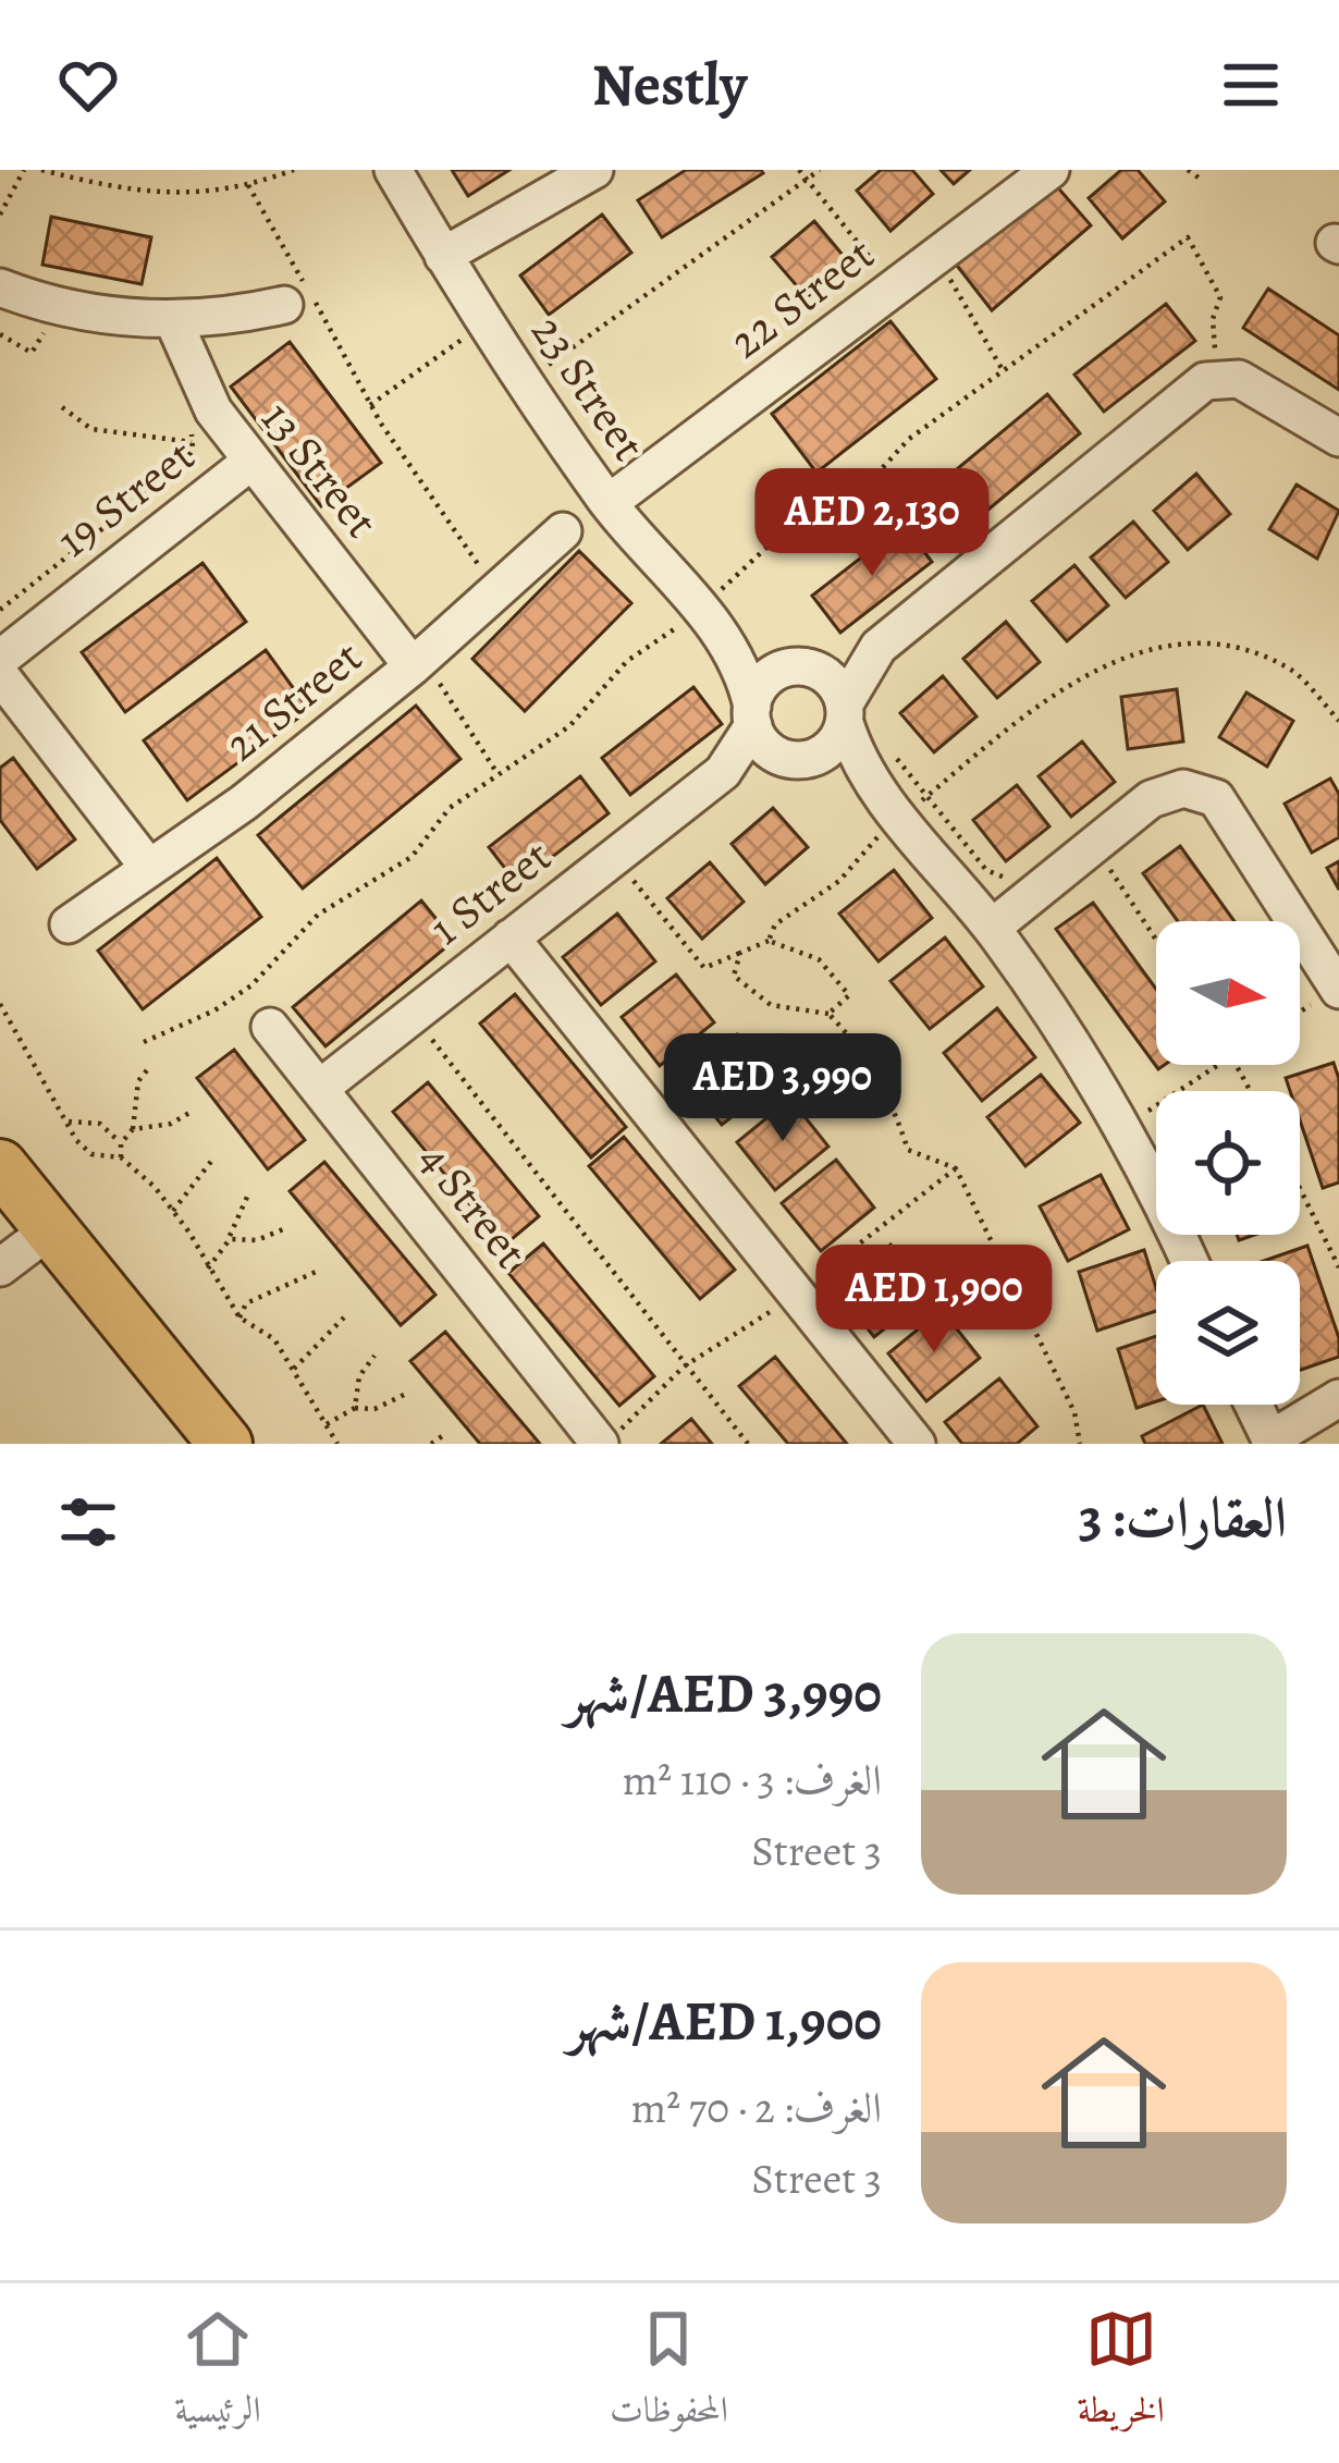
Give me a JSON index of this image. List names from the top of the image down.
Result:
{
  "streets": {
    "street": [
      "22 Street",
      "23 Street",
      "13 Street",
      "19 Street",
      "21 Street",
      "1 Street",
      "4 Street"
    ]
  },
  "crossings": [
    ["22 Street", "23 Street"],
    ["13 Street", "19 Street"],
    ["13 Street", "21 Street"],
    ["1 Street", "4 Street"]
  ],
  "north": "right",
  "page": {
    "header": "Nestly",
    "price": ["AED 2,130", "AED 3,990", "AED 1,900"],
    "heading": "العقارات: 3",
    "list": [
      {
        "name": "AED 3,990/شهر",
        "note": "الغرف: 3 · 110 m² · 3 Street"
      },
      {
        "name": "AED 1,900/شهر",
        "note": "الغرف: 2 · 70 m² · 3 Street"
      }
    ],
    "tabs": ["الخريطة", "المحفوظات", "الرئيسية"]
  }
}
